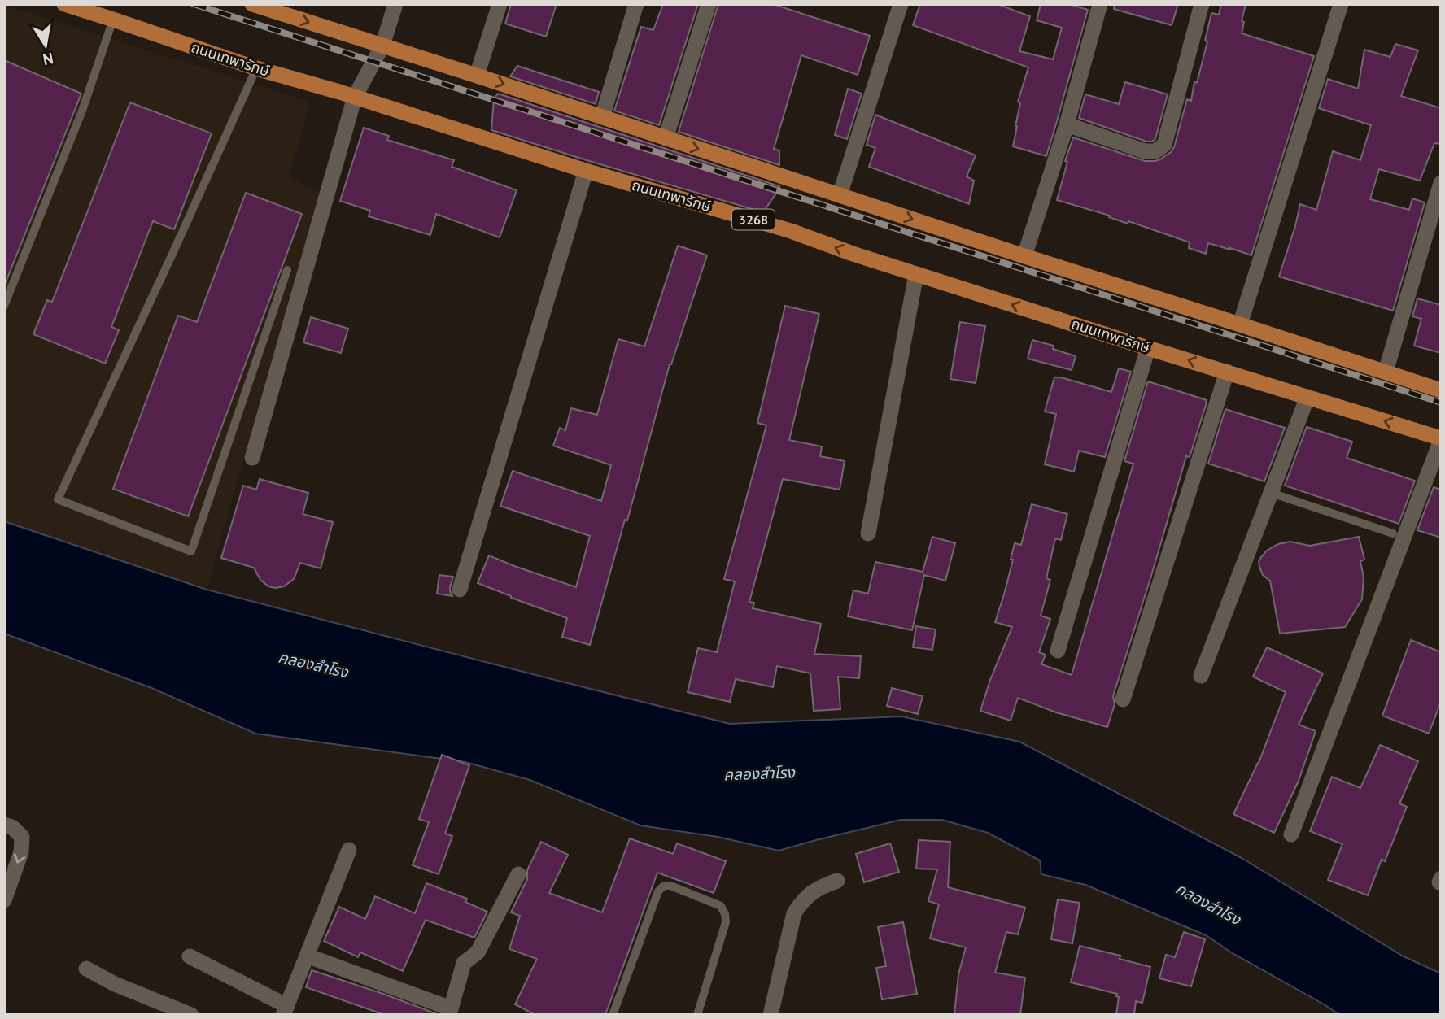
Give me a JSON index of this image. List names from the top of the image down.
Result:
{
  "streets": {
    "main road": ["ถนนเทพารักษ์", "3268"]
  },
  "water": ["คลองสำโรง"],
  "north": "bottom"
}
